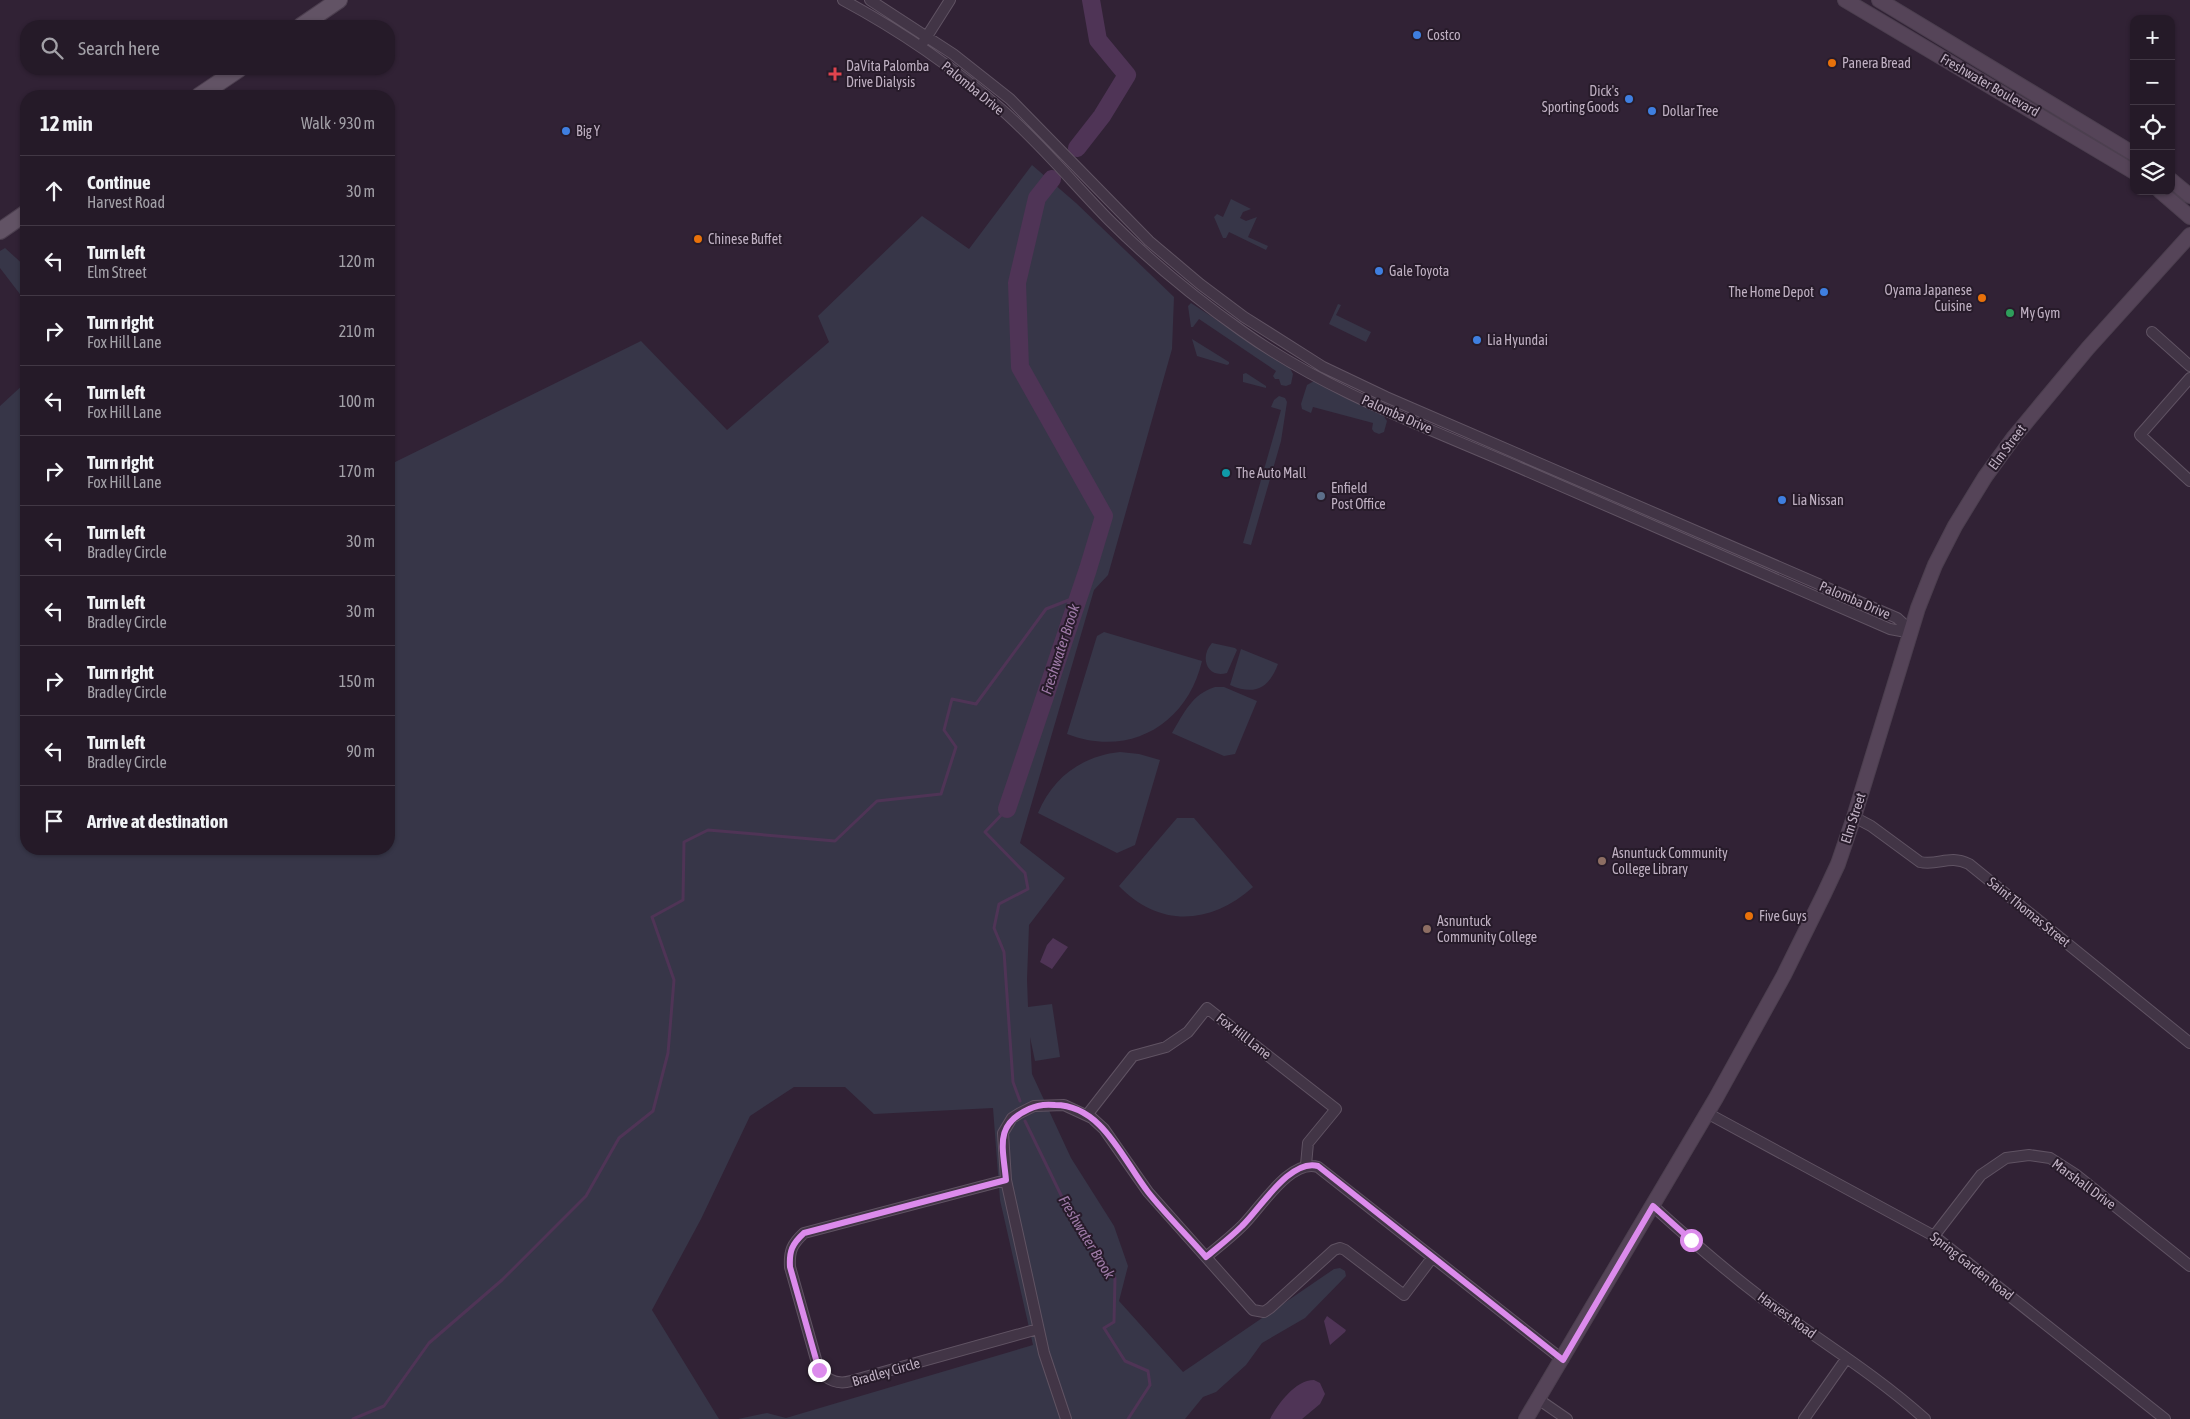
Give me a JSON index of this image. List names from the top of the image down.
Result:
{
  "streets": {
    "main road": ["Freshwater Boulevard", "Elm Street"],
    "street": [
      "Palomba Drive",
      "Saint Thomas Street",
      "Fox Hill Lane",
      "Marshall Drive",
      "Spring Garden Road",
      "Harvest Road",
      "Bradley Circle"
    ]
  },
  "crossings": [
    ["Palomba Drive", "Elm Street"],
    ["Elm Street", "Saint Thomas Street"],
    ["Elm Street", "Spring Garden Road"],
    ["Elm Street", "Harvest Road"],
    ["Marshall Drive", "Spring Garden Road"]
  ],
  "water": ["Freshwater Brook"],
  "places": {
    "other": [
      "Costco",
      "Panera Bread",
      "Dick's Sporting Goods",
      "Dollar Tree",
      "Big Y",
      "Chinese Buffet",
      "Gale Toyota",
      "The Home Depot",
      "Oyama Japanese Cuisine",
      "My Gym",
      "Lia Hyundai",
      "The Auto Mall",
      "Enfield Post Office",
      "Lia Nissan",
      "Asnuntuck Community College Library",
      "Five Guys",
      "Asnuntuck Community College"
    ],
    "health": ["DaVita Palomba Drive Dialysis"]
  },
  "page": {
    "map_buttons": ["+", "−"],
    "search": "Search here",
    "heading": ["12 min", "Walk · 930 m"],
    "list": [
      ["Continue", "Harvest Road", "30 m"],
      ["Turn left", "Elm Street", "120 m"],
      ["Turn right", "Fox Hill Lane", "210 m"],
      ["Turn left", "Fox Hill Lane", "100 m"],
      ["Turn right", "Fox Hill Lane", "170 m"],
      ["Turn left", "Bradley Circle", "30 m"],
      ["Turn left", "Bradley Circle", "30 m"],
      ["Turn right", "Bradley Circle", "150 m"],
      ["Turn left", "Bradley Circle", "90 m"],
      "Arrive at destination"
    ]
  }
}
